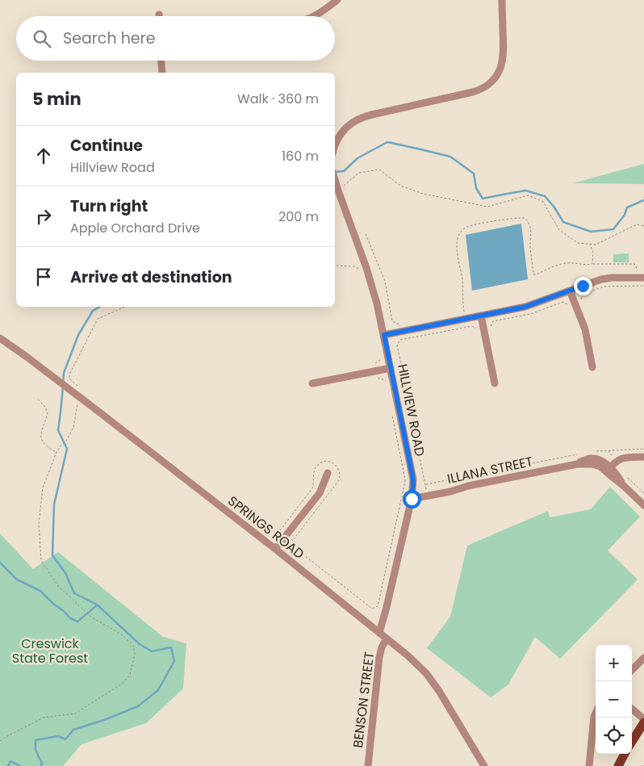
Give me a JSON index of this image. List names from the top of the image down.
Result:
{
  "streets": {
    "street": [
      "HILLVIEW ROAD",
      "ILLANA STREET",
      "SPRINGS ROAD",
      "BENSON STREET"
    ]
  },
  "crossings": [
    ["HILLVIEW ROAD", "ILLANA STREET"],
    ["HILLVIEW ROAD", "SPRINGS ROAD"],
    ["SPRINGS ROAD", "BENSON STREET"]
  ],
  "parks": ["Creswick State Forest"],
  "page": {
    "search": "Search here",
    "heading": ["5 min", "Walk · 360 m"],
    "list": [
      ["Continue", "Hillview Road", "160 m"],
      ["Turn right", "Apple Orchard Drive", "200 m"],
      "Arrive at destination"
    ],
    "map_buttons": ["+", "−"]
  }
}
